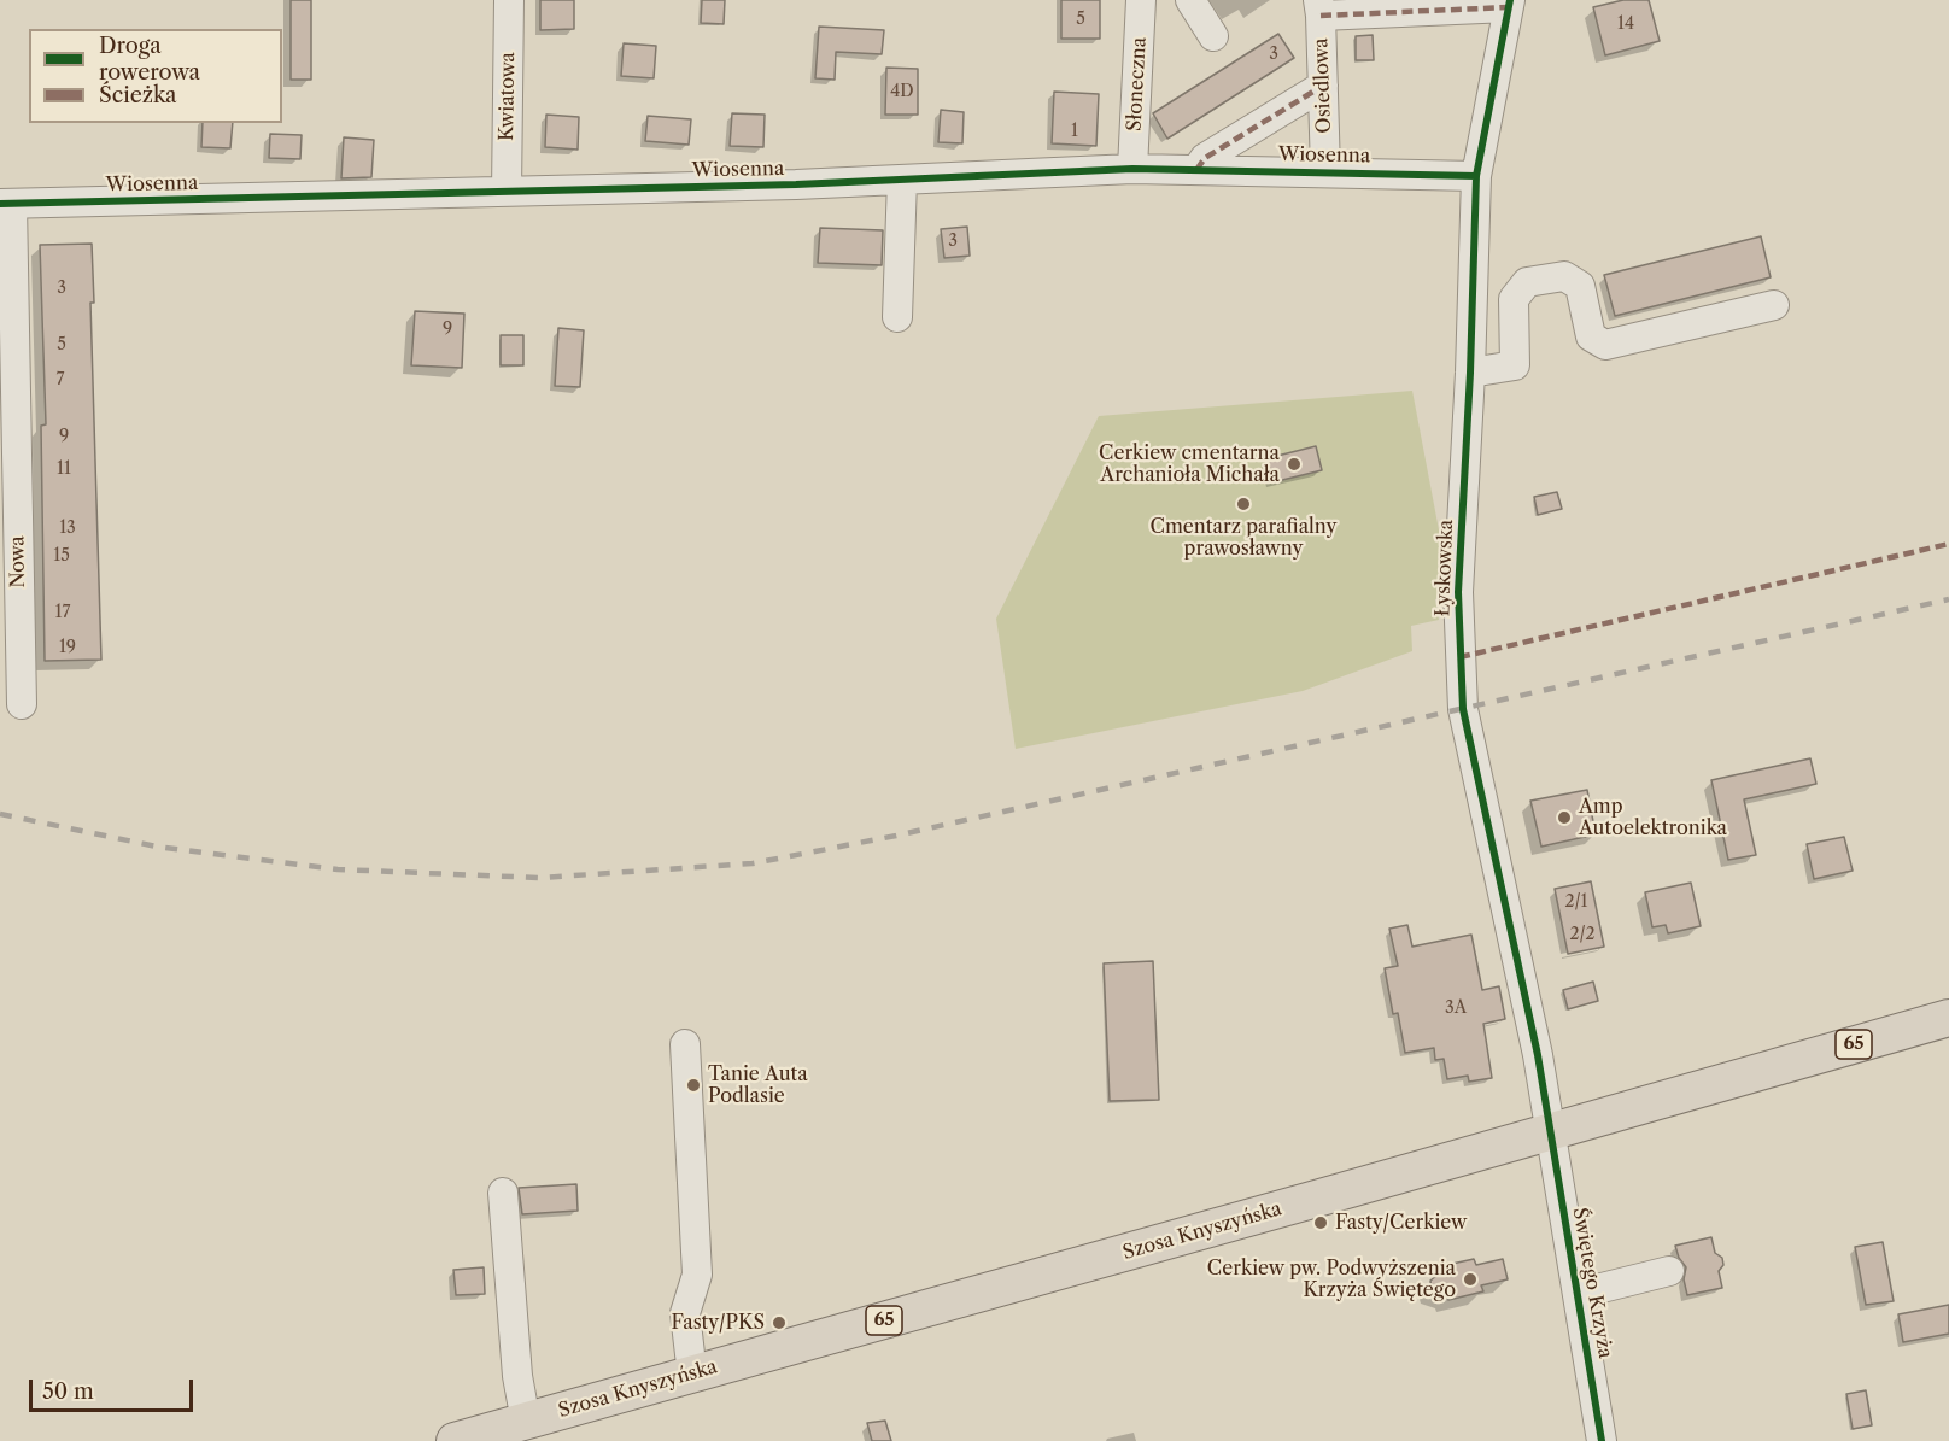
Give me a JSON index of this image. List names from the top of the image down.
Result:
{
  "streets": {
    "main road": ["65", "Szosa Knyszyńska"],
    "street": [
      "Słoneczna",
      "Osiedlowa",
      "Kwiatowa",
      "Wiosenna",
      "Nowa",
      "Łyskowska",
      "Świętego Krzyża"
    ]
  },
  "crossings": [
    ["Słoneczna", "Wiosenna"],
    ["Osiedlowa", "Wiosenna"],
    ["Kwiatowa", "Wiosenna"],
    ["Wiosenna", "Nowa"],
    ["Wiosenna", "Łyskowska"],
    ["Łyskowska", "Szosa Knyszyńska"],
    ["Łyskowska", "Świętego Krzyża"],
    ["Szosa Knyszyńska", "Świętego Krzyża"]
  ],
  "places": [
    "Cerkiew cmentarna Archanioła Michała",
    "Cmentarz parafialny prawosławny",
    "Amp Autoelektronika",
    "Tanie Auta Podlasie",
    "Fasty/Cerkiew",
    "Cerkiew pw. Podwyższenia Krzyża Świętego",
    "Fasty/PKS"
  ],
  "house_numbers": [
    "5",
    "14",
    "3",
    "4D",
    "1",
    "3",
    "3",
    "9",
    "5",
    "7",
    "9",
    "11",
    "13",
    "15",
    "17",
    "19",
    "2/1",
    "2/2",
    "3A"
  ],
  "legend": ["Droga rowerowa", "Ścieżka"],
  "scale_bar": "50 m"
}
